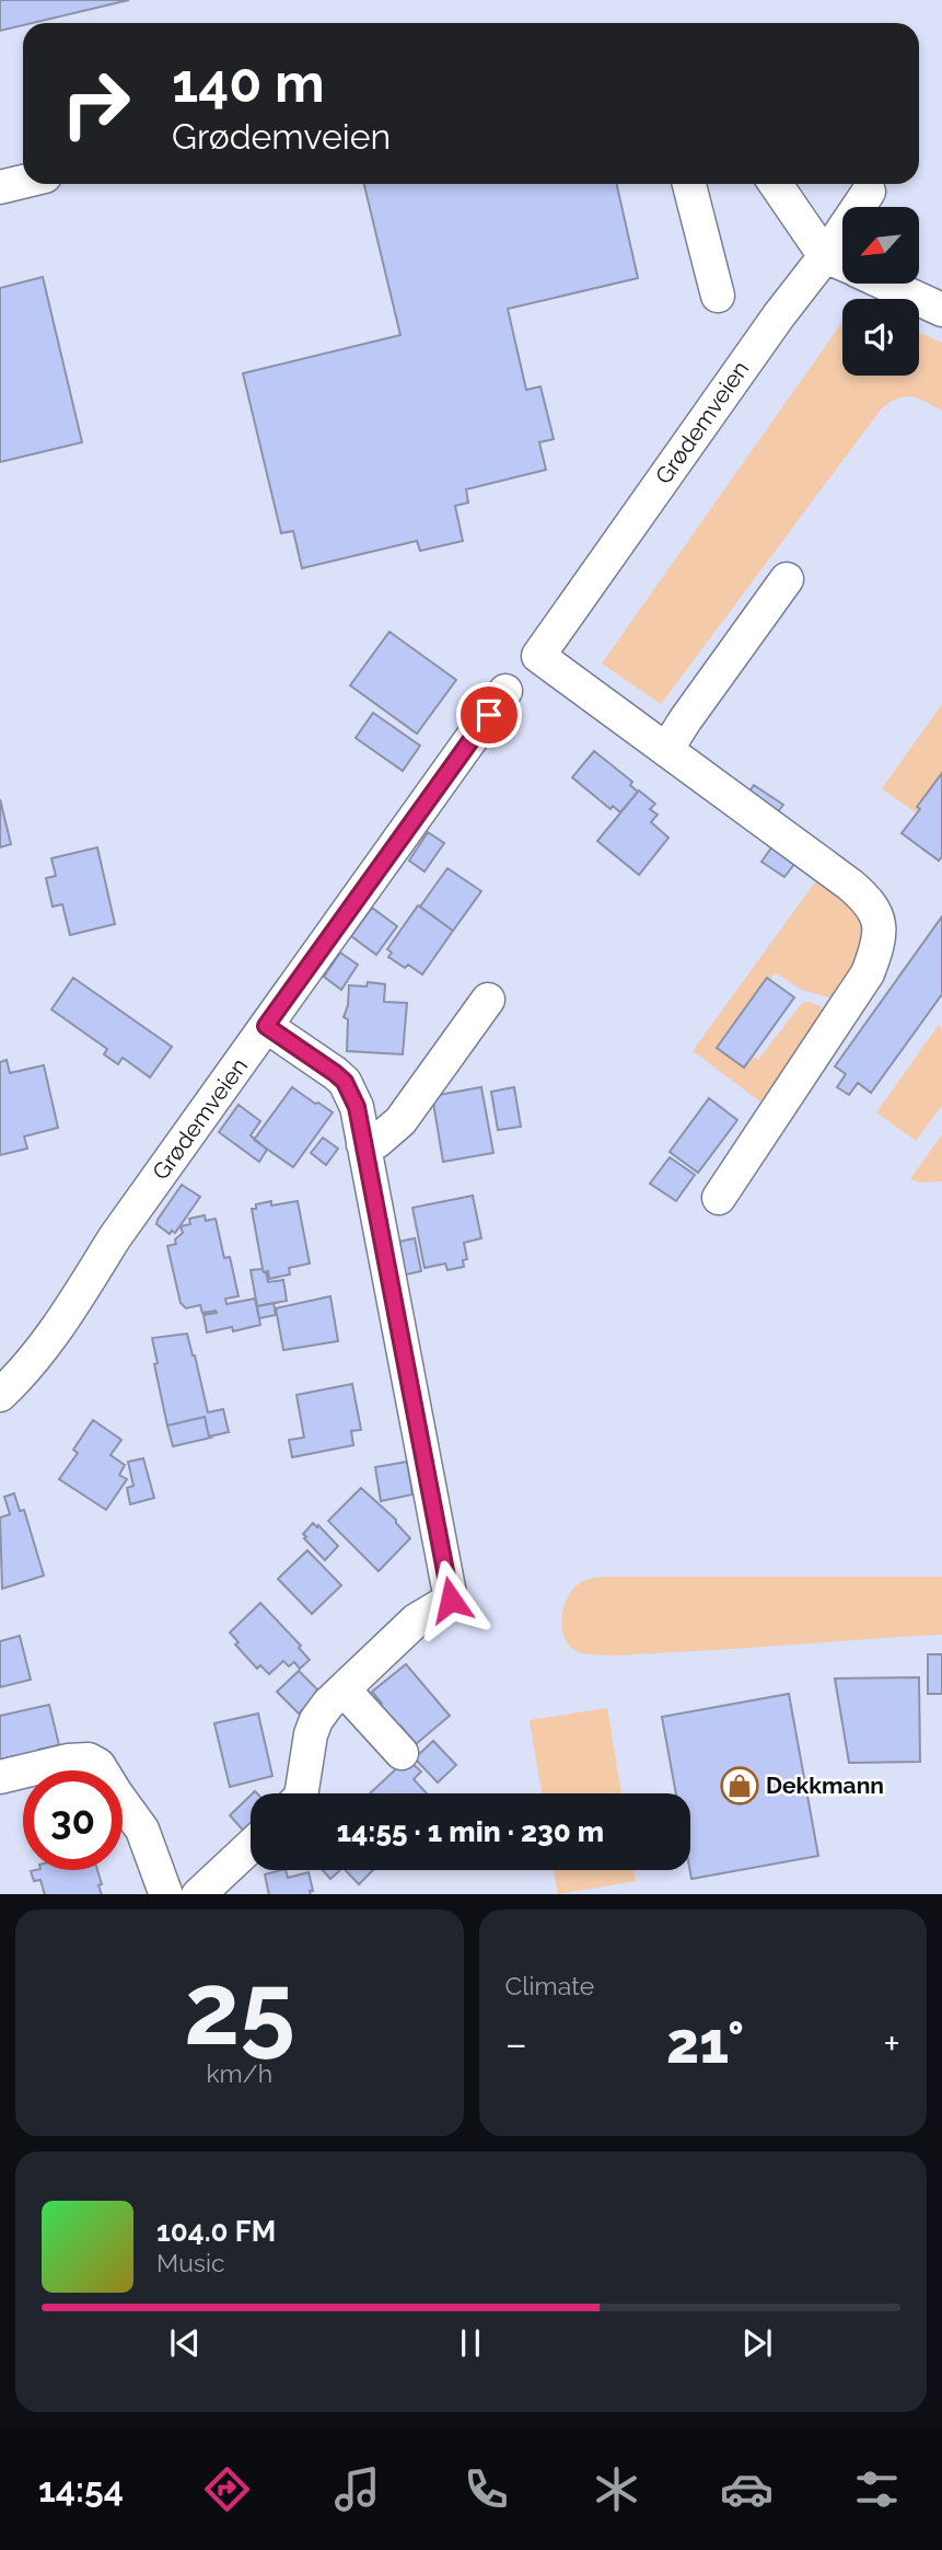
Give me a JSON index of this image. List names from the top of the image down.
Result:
{
  "streets": {
    "street": ["Grødemveien"]
  },
  "places": {
    "shop": ["Dekkmann"]
  },
  "north": "bottom left",
  "page": {
    "turn": ["140 m", "Grødemveien"],
    "limit": "30",
    "trip": "14:55 · 1 min · 230 m",
    "tile": [
      ["25", "km/h"],
      "Climate"
    ],
    "heat": ["−", "21°", "+"],
    "song": ["104.0 FM", "Music"],
    "tabs": "14:54"
  }
}
